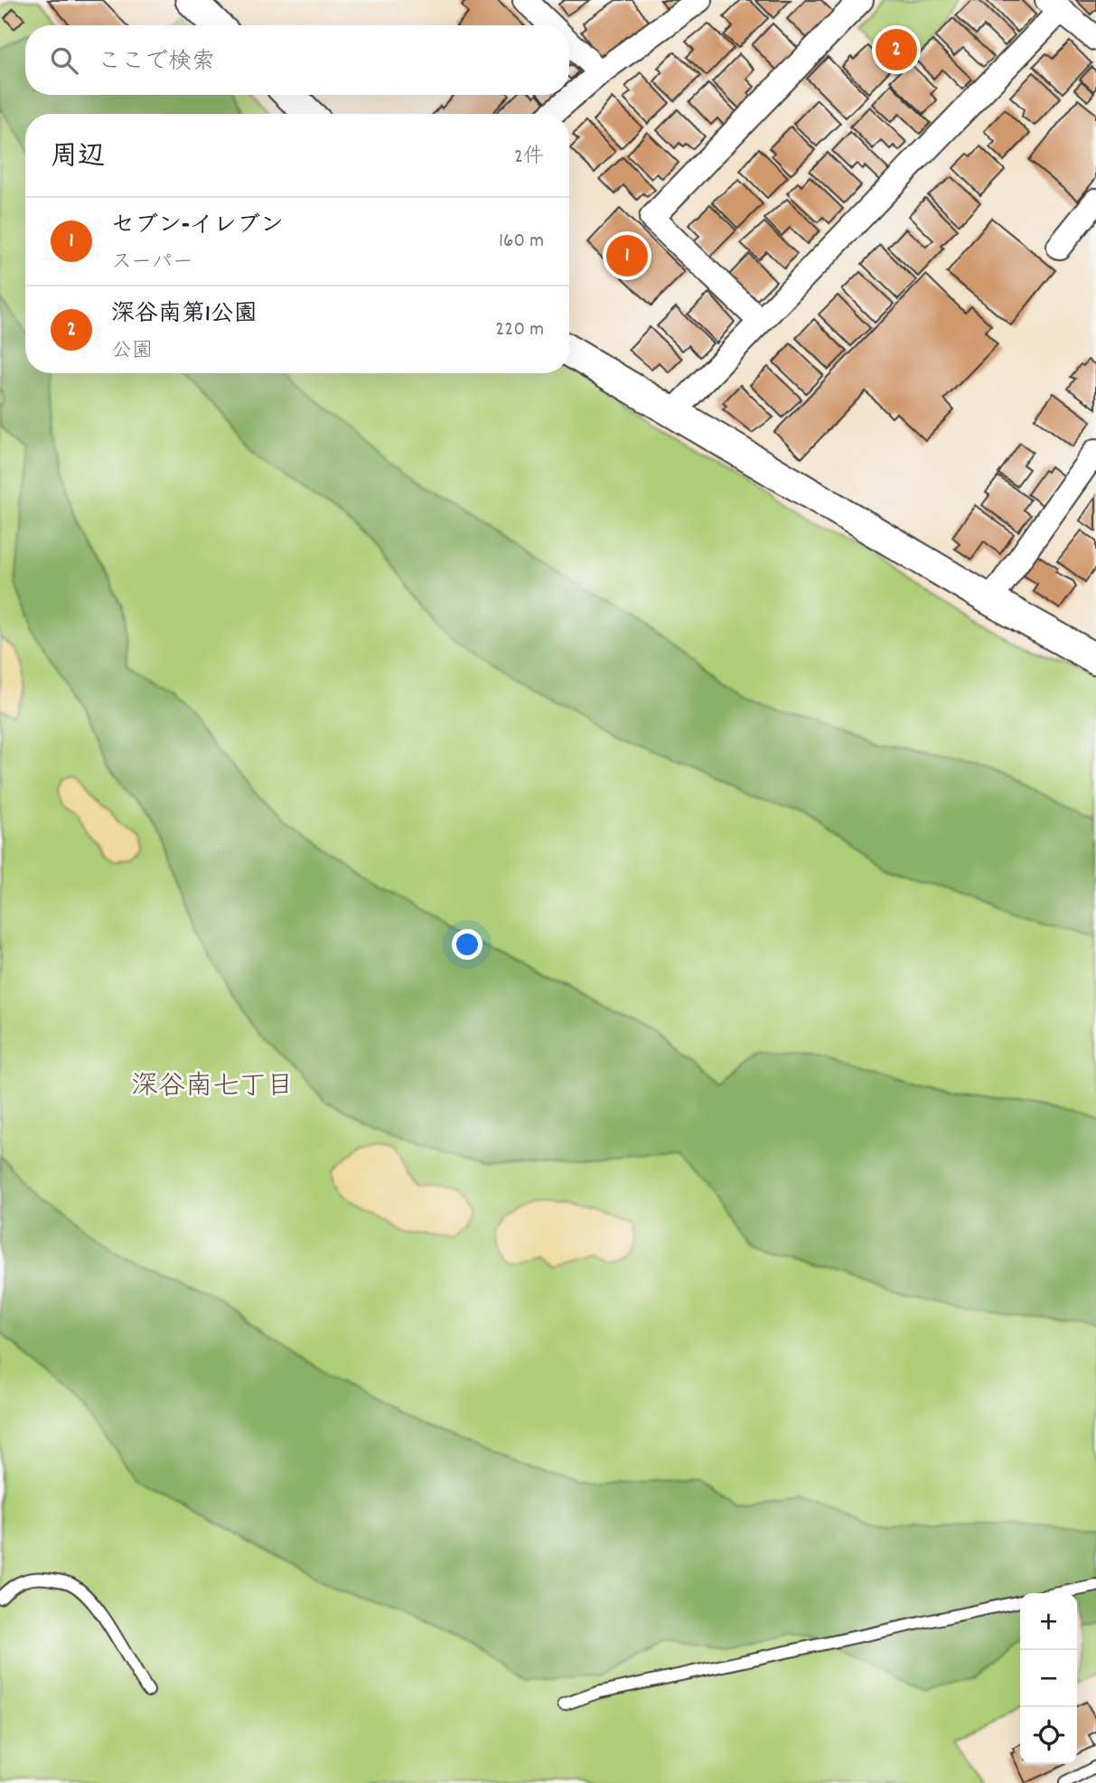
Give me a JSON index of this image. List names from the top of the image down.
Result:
{
  "districts": ["深谷南七丁目"],
  "page": {
    "pins": ["2", "1"],
    "search": "ここで検索",
    "heading": ["周辺", "2件"],
    "list": [
      {
        "mark": "1",
        "name": "セブン-イレブン",
        "note": "スーパー",
        "value": "160 m"
      },
      {
        "mark": "2",
        "name": "深谷南第1公園",
        "note": "公園",
        "value": "220 m"
      }
    ],
    "map_buttons": ["+", "−"]
  }
}
